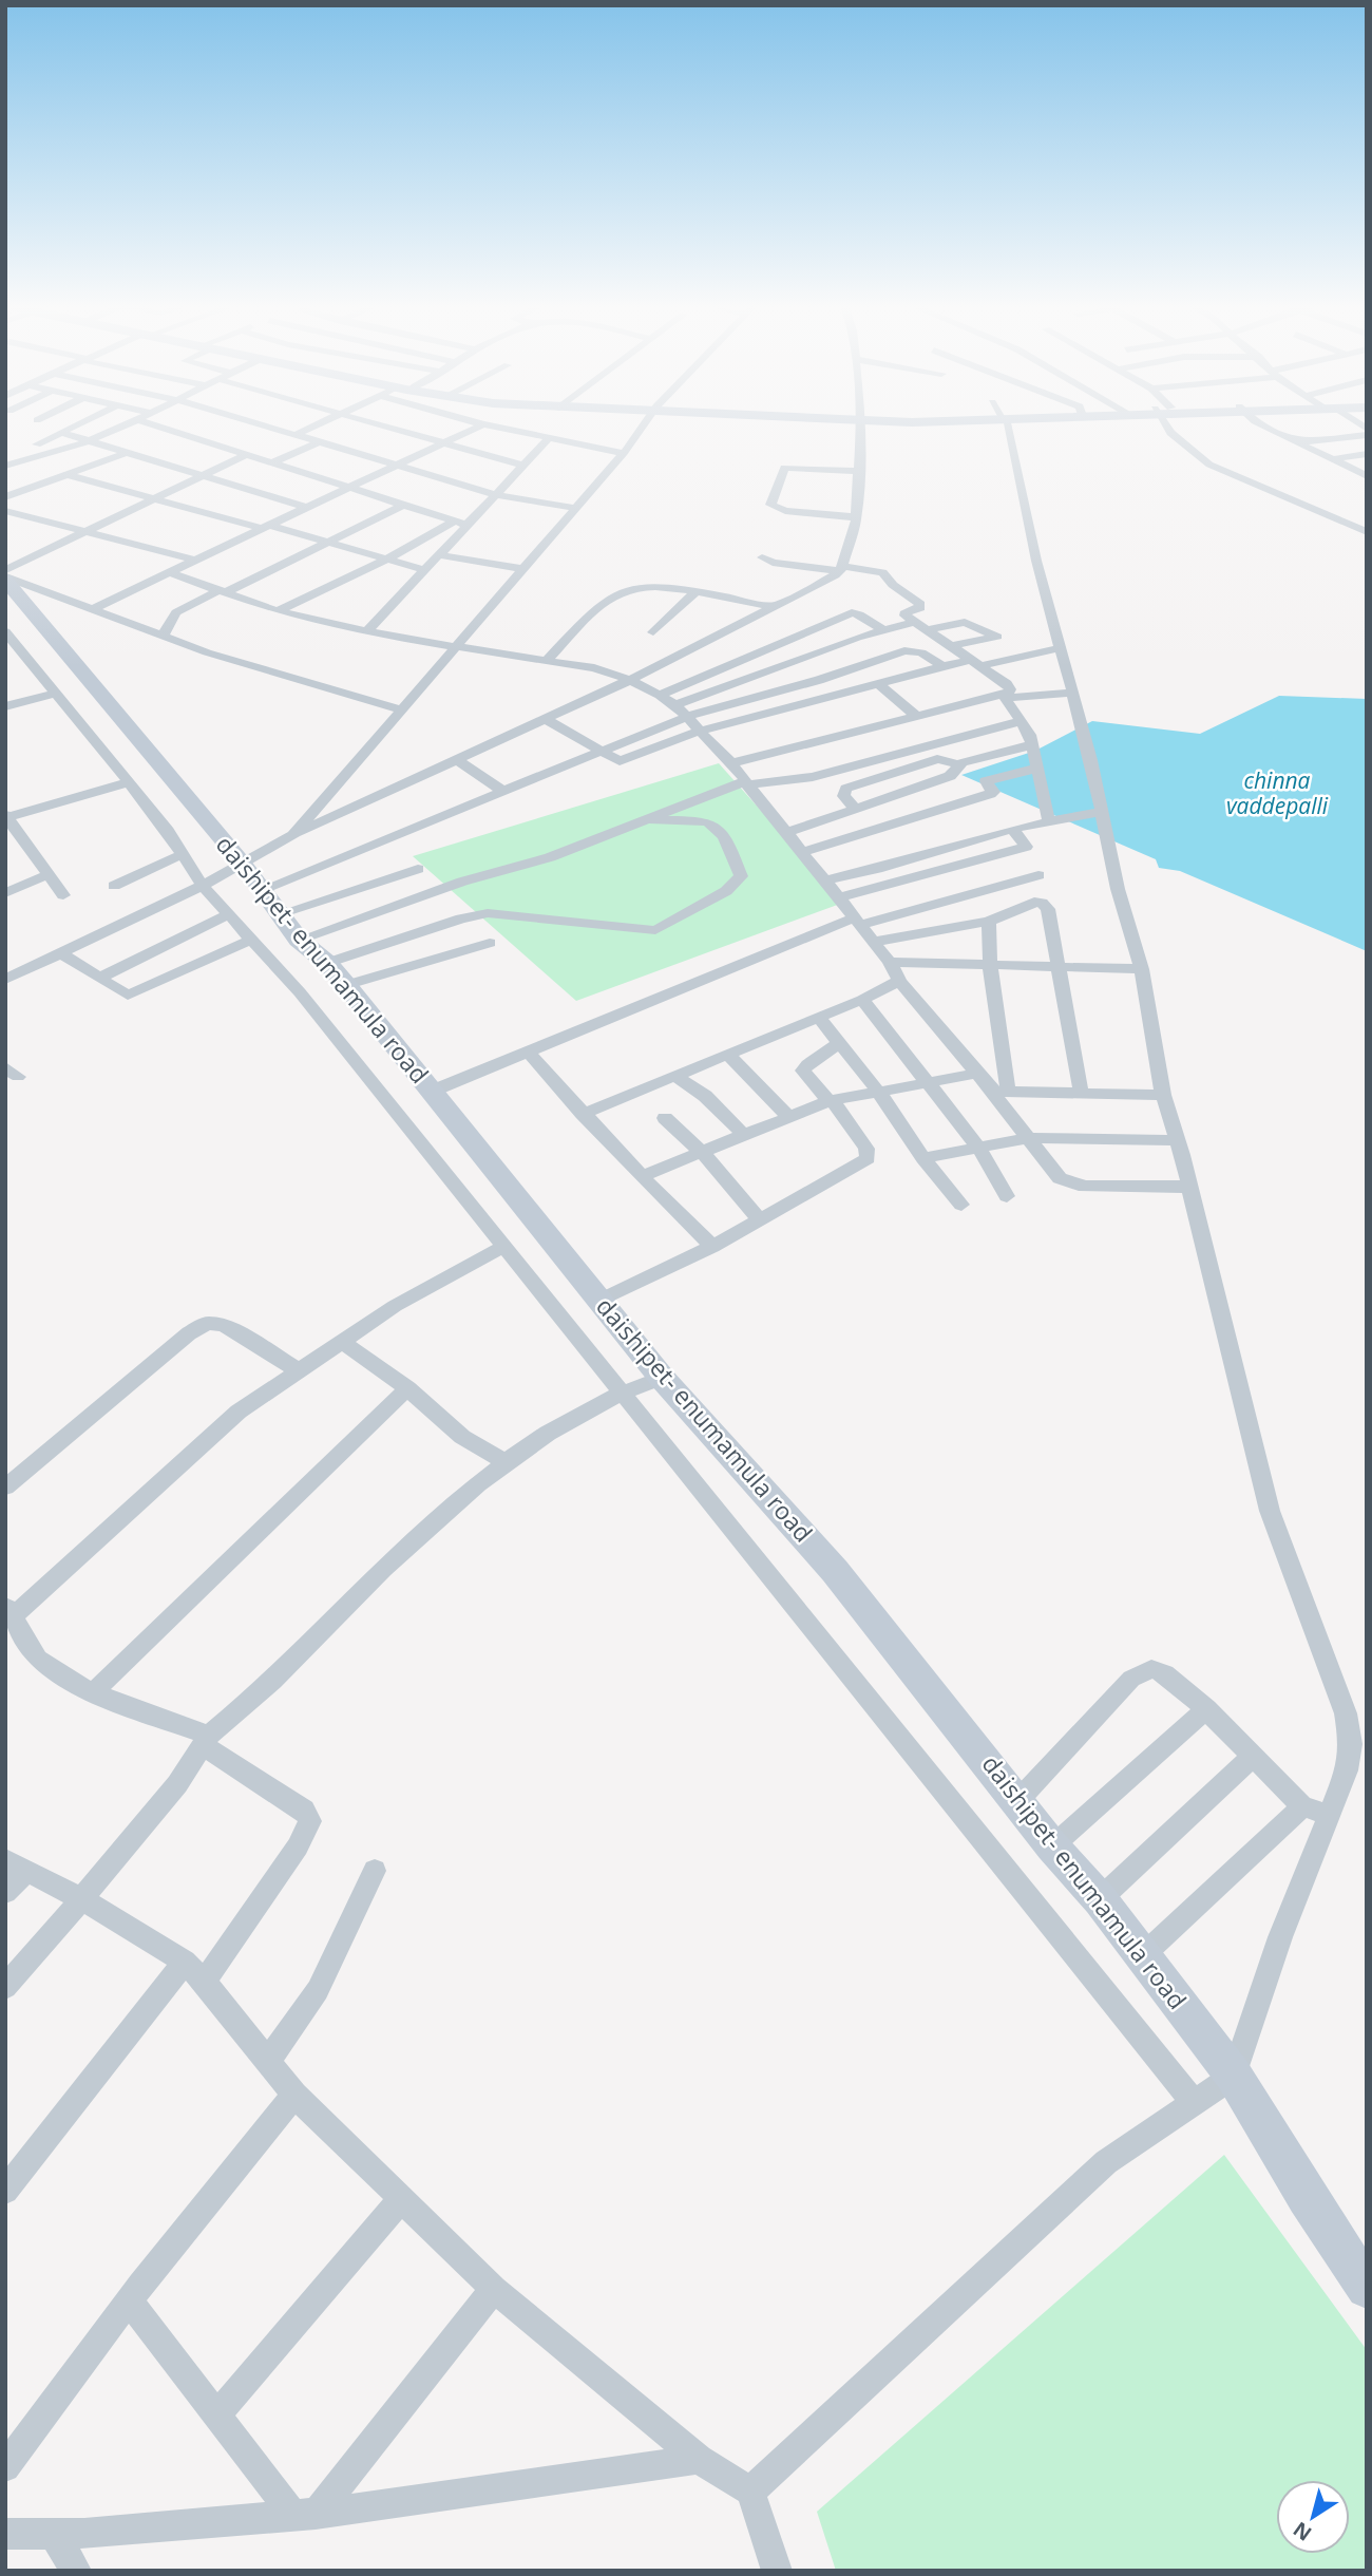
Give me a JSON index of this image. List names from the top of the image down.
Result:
{
  "streets": {
    "main road": ["daishipet- enumamula road"]
  },
  "water": ["chinna vaddepalli"],
  "north": "bottom left"
}
